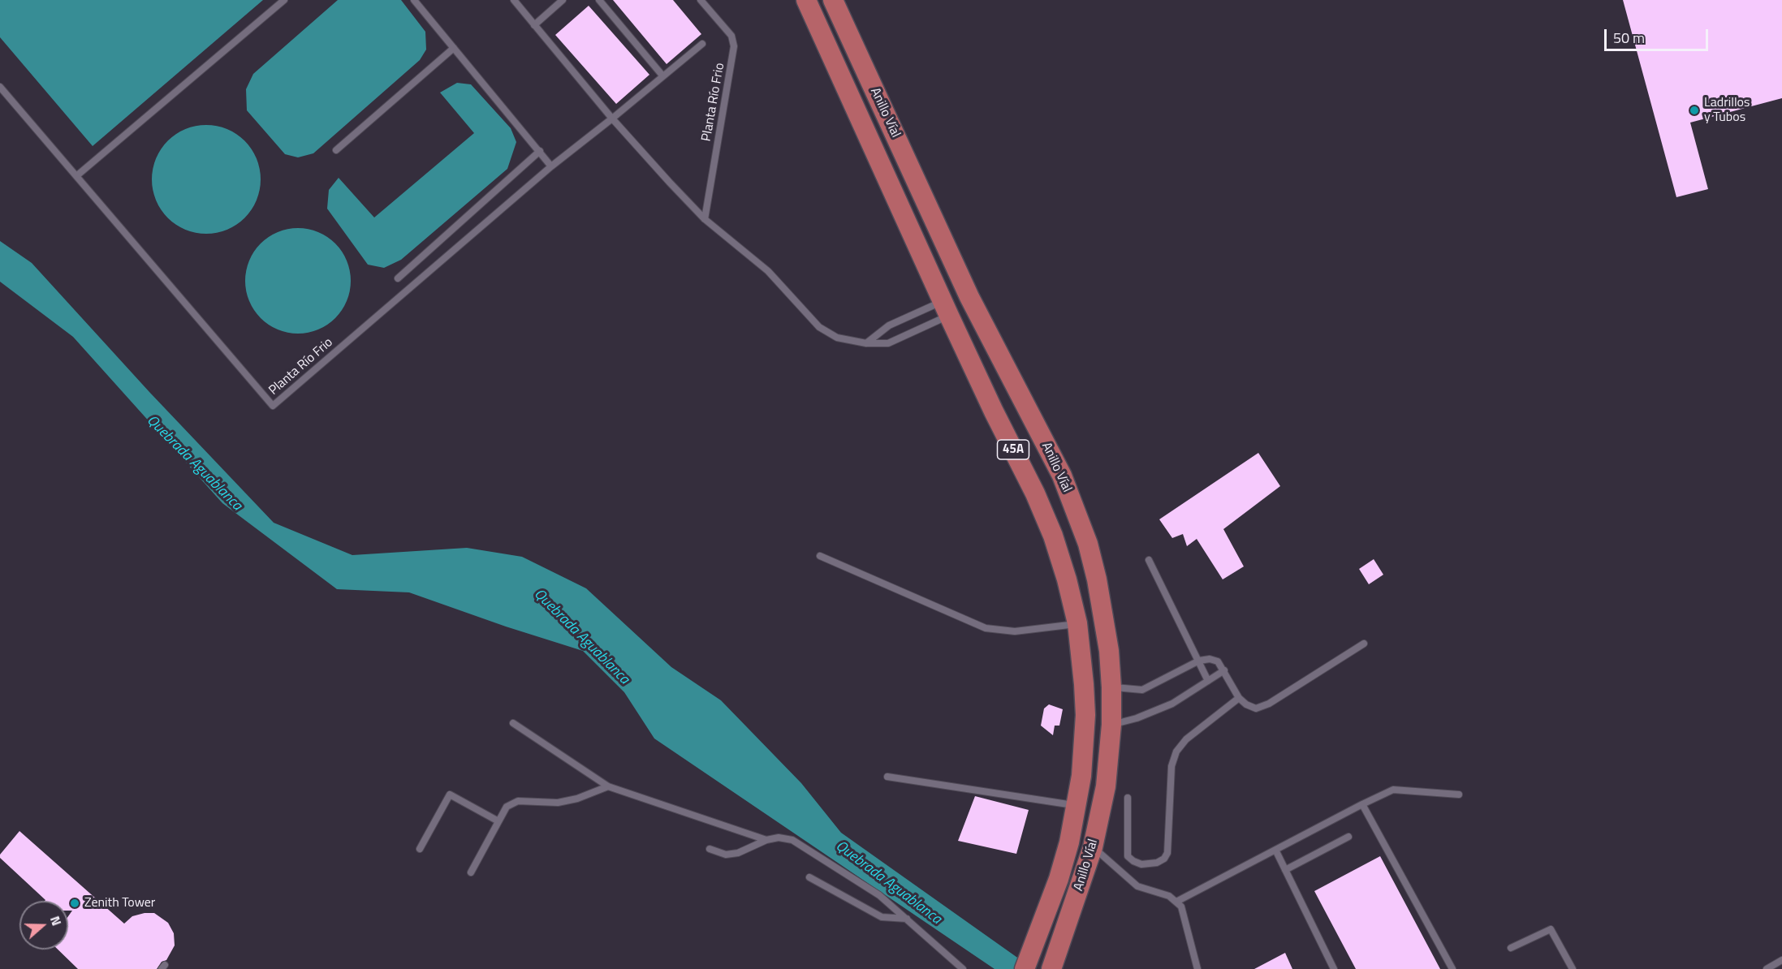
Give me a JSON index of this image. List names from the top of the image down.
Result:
{
  "streets": {
    "highway": ["Anillo Víal", "45A"],
    "lane": ["Planta Río Frio"]
  },
  "water": ["Quebrada Aguablanca"],
  "places": ["Ladrillos y Tubos", "Zenith Tower"],
  "scale_bar": "50 m",
  "north": "right"
}
